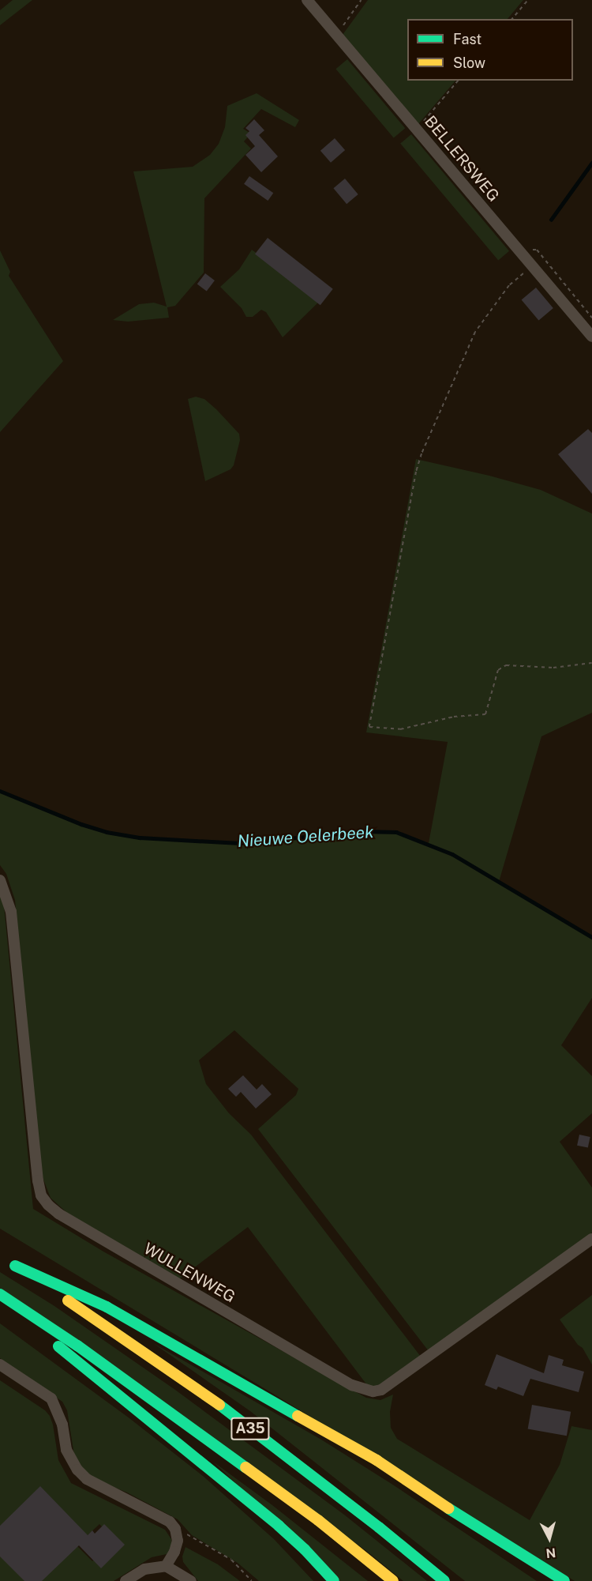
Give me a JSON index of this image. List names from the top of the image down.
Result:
{
  "streets": {
    "highway": ["A35"],
    "street": ["BELLERSWEG", "WULLENWEG"]
  },
  "water": ["Nieuwe Oelerbeek"],
  "legend": ["Fast", "Slow"],
  "north": "bottom"
}
